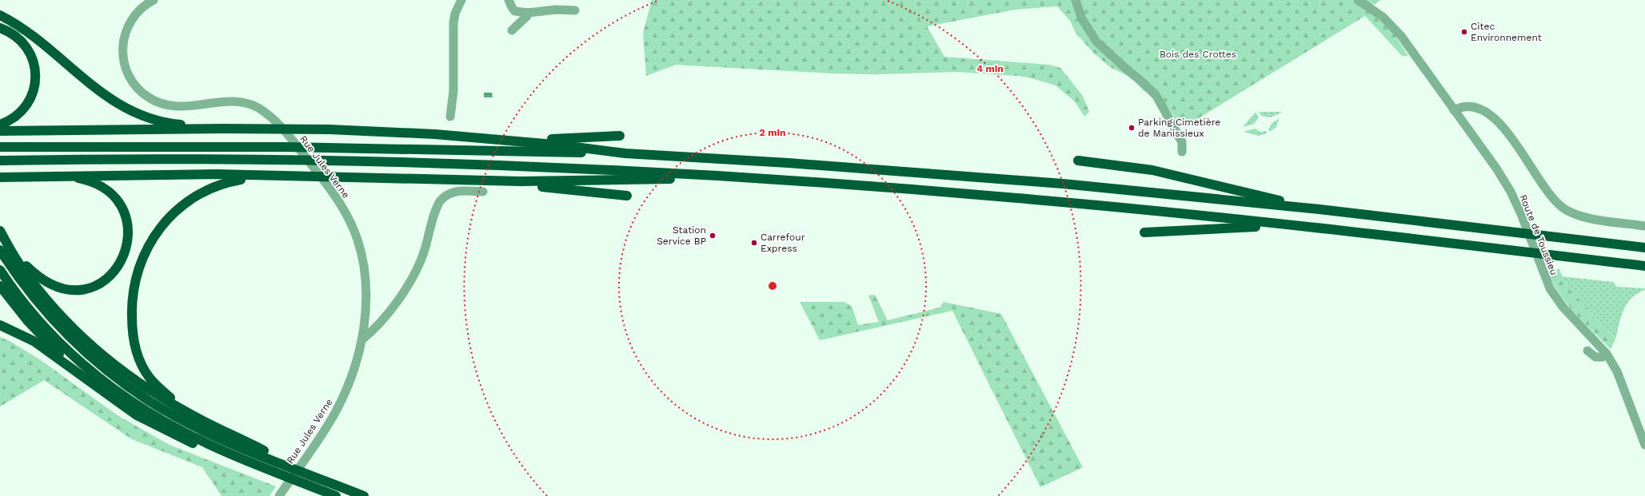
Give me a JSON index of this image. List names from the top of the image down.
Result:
{
  "streets": {
    "street": ["Rue Jules Verne", "Route de Toussieu"]
  },
  "parks": ["Bois des Crottes"],
  "places": [
    "Citec Environnement",
    "Parking Cimetière de Manissieux",
    "Station Service BP",
    "Carrefour Express"
  ],
  "rings": ["4 min", "2 min"]
}
